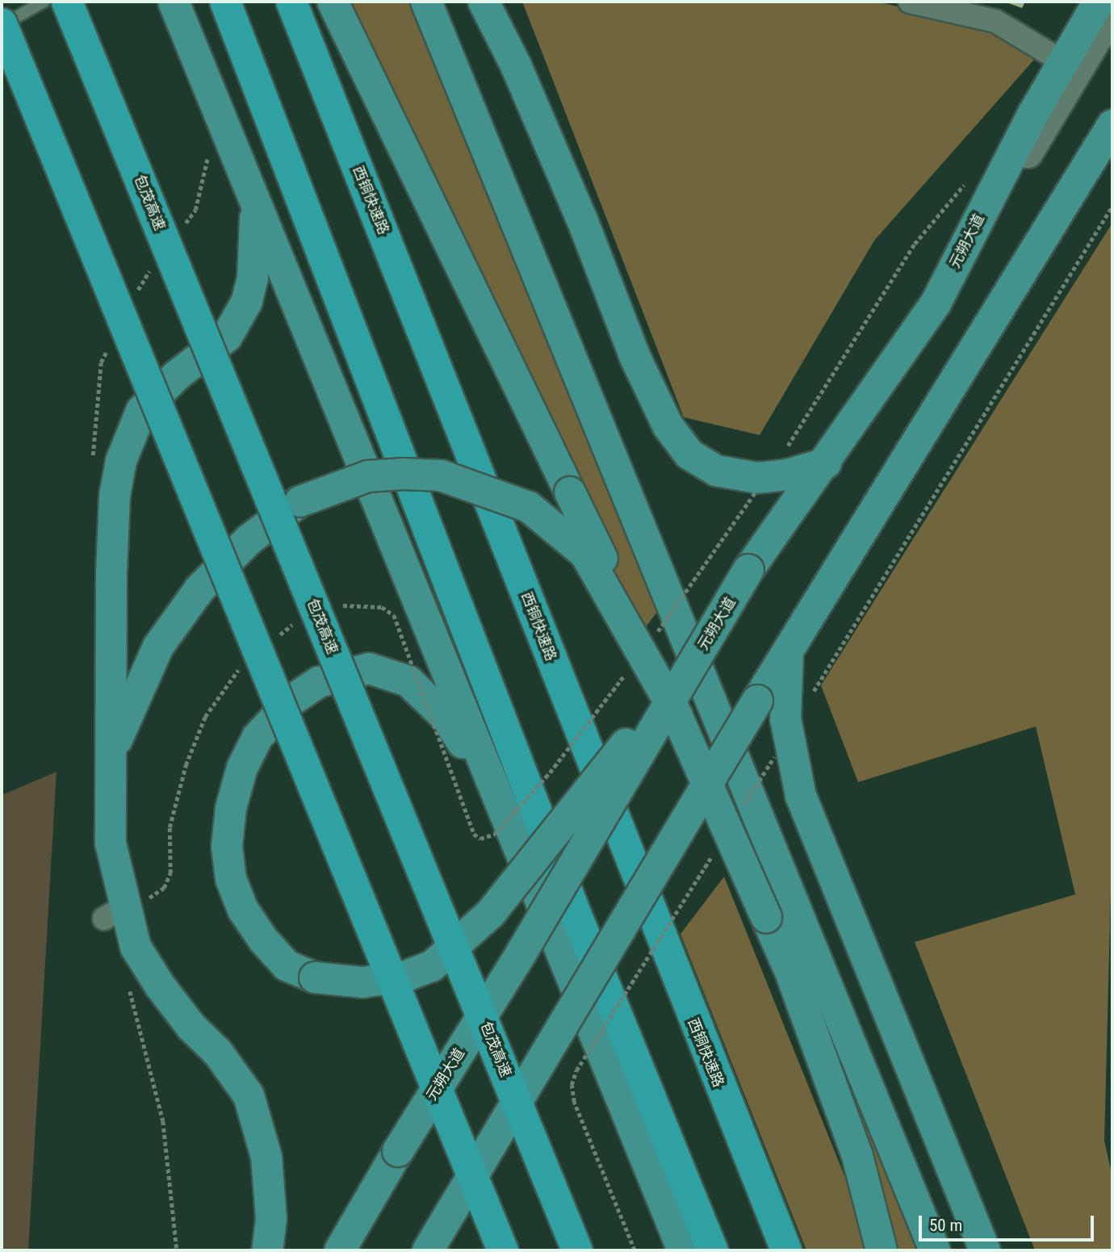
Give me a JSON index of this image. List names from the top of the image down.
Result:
{
  "streets": {
    "highway": ["西铜快速路", "包茂高速"],
    "main road": ["元朔大道"]
  },
  "scale_bar": "50 m"
}
